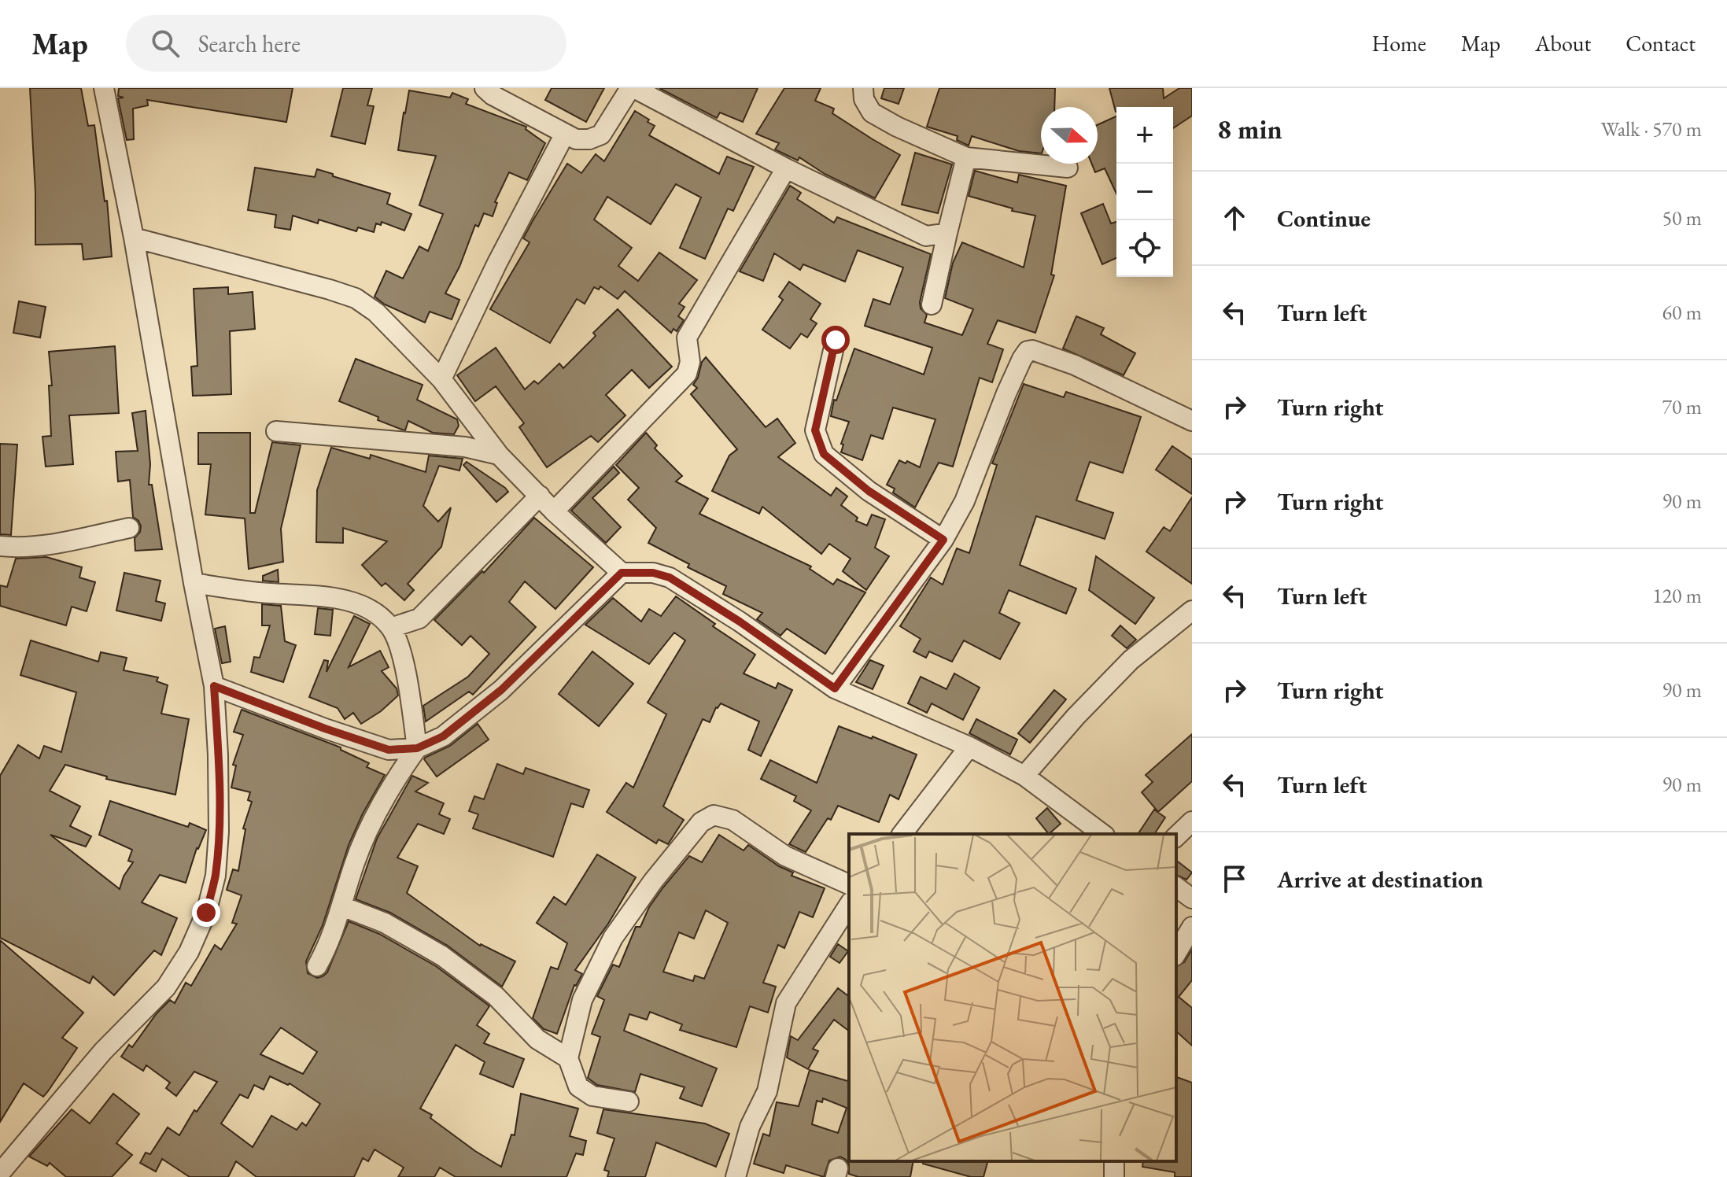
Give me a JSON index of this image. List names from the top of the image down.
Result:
{
  "north": "right",
  "page": {
    "header": "Map",
    "search": "Search here",
    "nav": [
      "Home",
      "Map",
      "About",
      "Contact"
    ],
    "heading": ["8 min", "Walk · 570 m"],
    "map_buttons": ["+", "−"],
    "list": [
      ["Continue", "50 m"],
      ["Turn left", "60 m"],
      ["Turn right", "70 m"],
      ["Turn right", "90 m"],
      ["Turn left", "120 m"],
      ["Turn right", "90 m"],
      ["Turn left", "90 m"],
      "Arrive at destination"
    ]
  }
}
